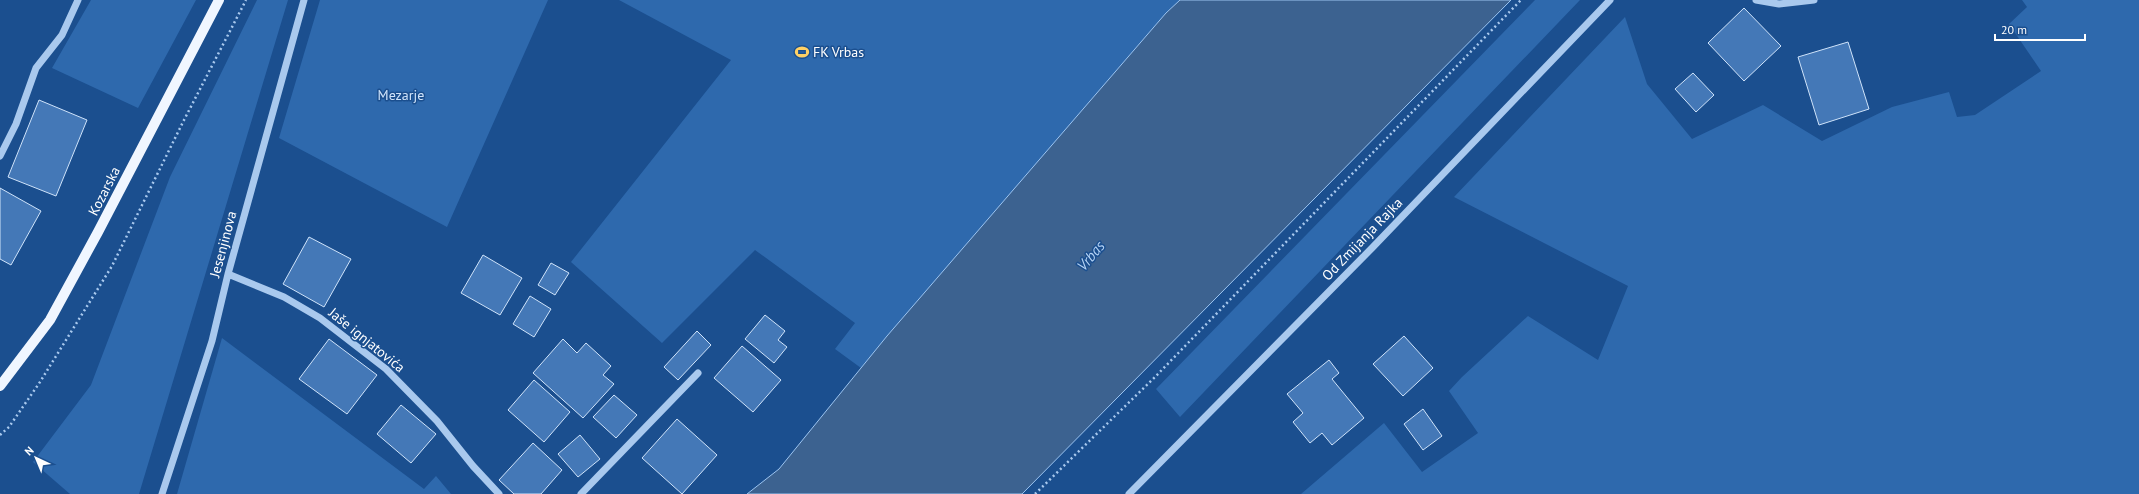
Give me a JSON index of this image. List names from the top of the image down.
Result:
{
  "streets": {
    "main road": ["Kozarska"],
    "street": ["Od Zmijanja Rajka", "Jesenjinova", "Jaše ignjatovića"]
  },
  "crossings": [
    ["Jesenjinova", "Jaše ignjatovića"]
  ],
  "water": ["Vrbas"],
  "parks": ["Mezarje"],
  "places": {
    "sports": ["FK Vrbas"]
  },
  "scale_bar": "20 m",
  "north": "top left"
}
